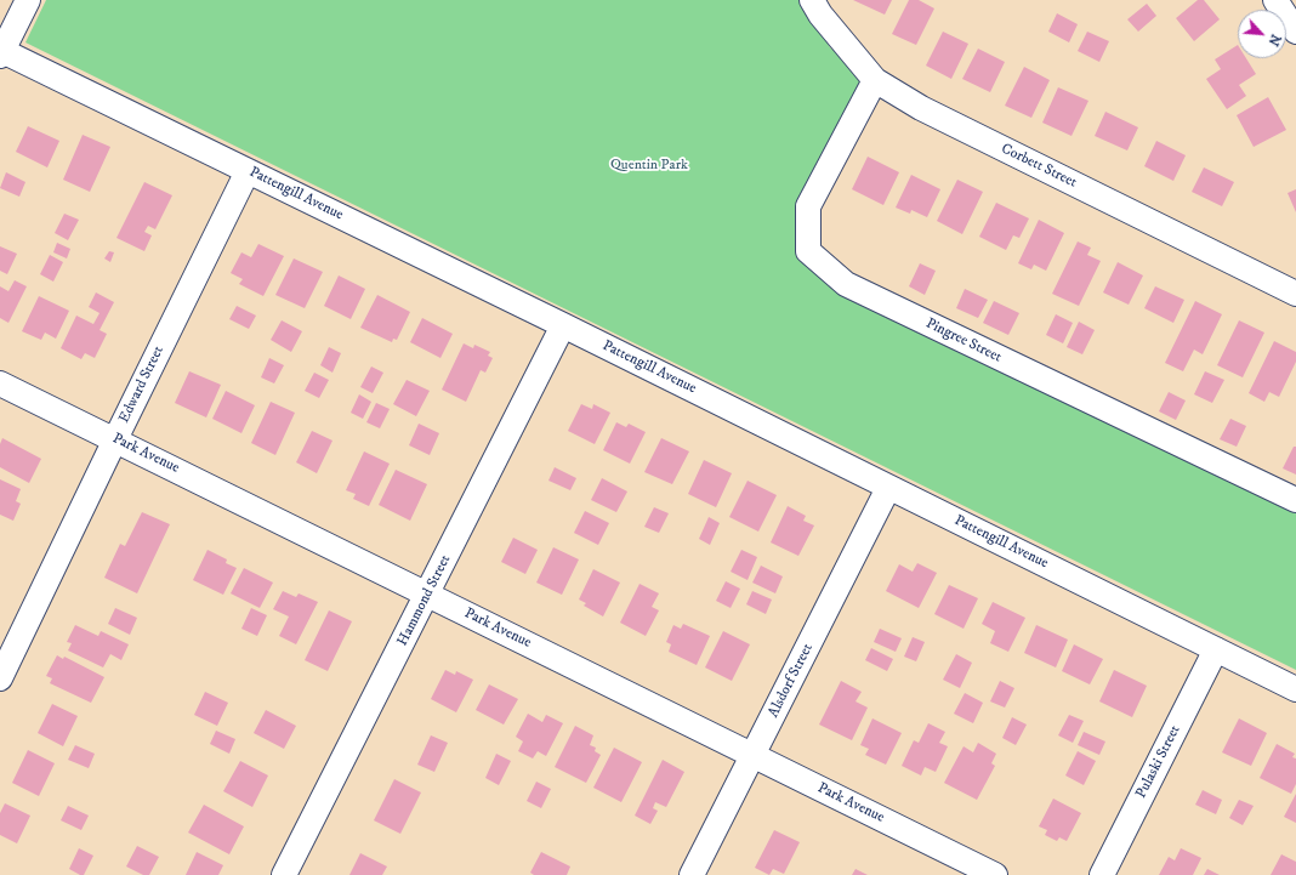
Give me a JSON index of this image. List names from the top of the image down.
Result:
{
  "streets": {
    "street": [
      "Corbett Street",
      "Pattengill Avenue",
      "Pingree Street",
      "Edward Street",
      "Park Avenue",
      "Hammond Street",
      "Alsdorf Street",
      "Pulaski Street"
    ]
  },
  "crossings": [
    ["Corbett Street", "Pingree Street"],
    ["Pattengill Avenue", "Edward Street"],
    ["Pattengill Avenue", "Hammond Street"],
    ["Pattengill Avenue", "Alsdorf Street"],
    ["Pattengill Avenue", "Pulaski Street"],
    ["Edward Street", "Park Avenue"],
    ["Park Avenue", "Hammond Street"],
    ["Park Avenue", "Alsdorf Street"]
  ],
  "parks": ["Quentin Park"],
  "north": "bottom right"
}
